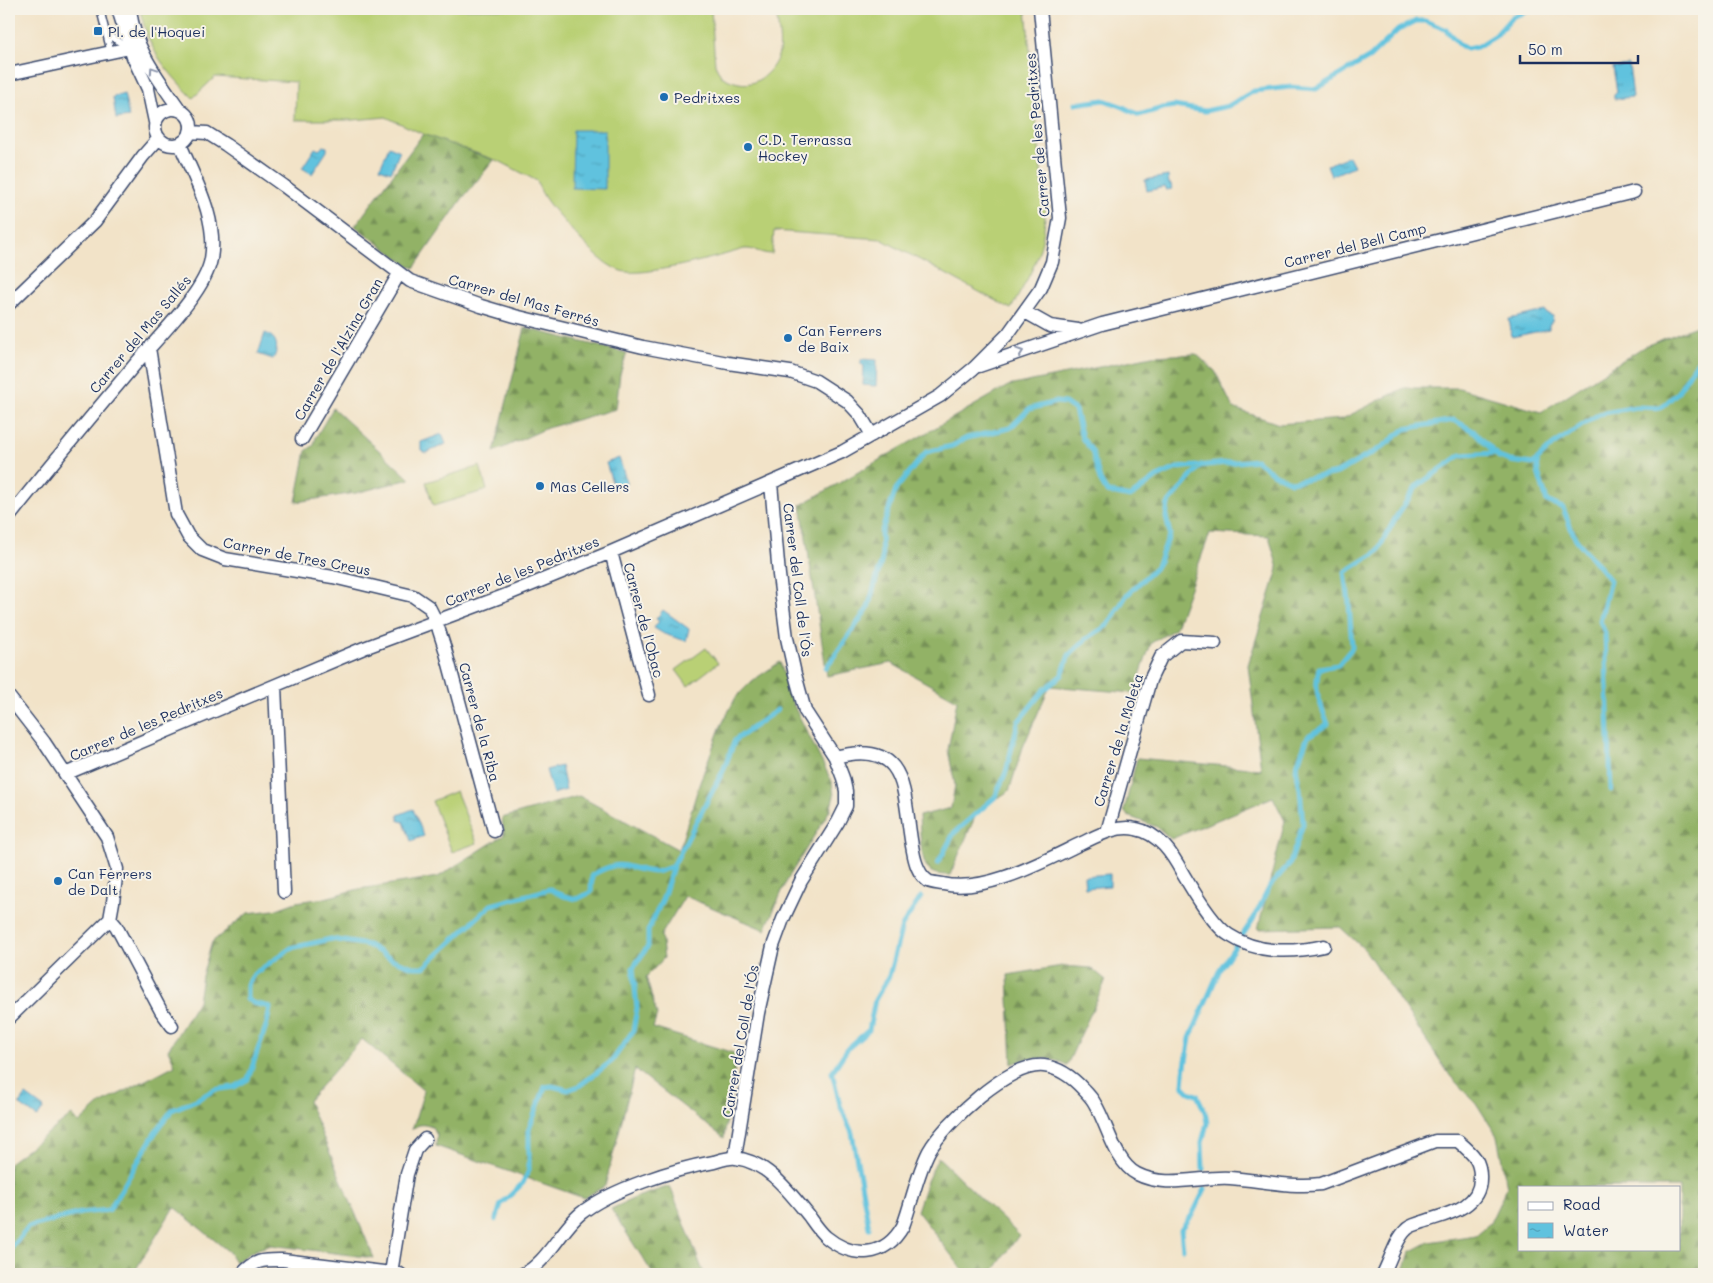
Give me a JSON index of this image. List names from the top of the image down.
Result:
{
  "streets": {
    "street": [
      "Carrer de les Pedritxes",
      "Carrer del Bell Camp",
      "Carrer del Mas Ferrés",
      "Carrer del Mas Sallés",
      "Carrer de l'Alzina Gran",
      "Carrer de Tres Creus",
      "Carrer del Coll de l'Ós",
      "Carrer de l'Obac",
      "Carrer de la Riba",
      "Carrer de la Moleta"
    ]
  },
  "crossings": [
    ["Carrer de les Pedritxes", "Carrer del Bell Camp"],
    ["Carrer de les Pedritxes", "Carrer del Mas Ferrés"],
    ["Carrer de les Pedritxes", "Carrer de Tres Creus"],
    ["Carrer de les Pedritxes", "Carrer del Coll de l'Ós"],
    ["Carrer de les Pedritxes", "Carrer de l'Obac"],
    ["Carrer de les Pedritxes", "Carrer de la Riba"],
    ["Carrer del Mas Ferrés", "Carrer del Mas Sallés"],
    ["Carrer del Mas Ferrés", "Carrer de l'Alzina Gran"],
    ["Carrer del Mas Sallés", "Carrer de Tres Creus"],
    ["Carrer de Tres Creus", "Carrer de la Riba"]
  ],
  "places": {
    "transit": ["Pl. de l'Hoquei"],
    "other": [
      "Pedritxes",
      "C.D. Terrassa Hockey",
      "Can Ferrers de Baix",
      "Mas Cellers",
      "Can Ferrers de Dalt"
    ]
  },
  "legend": ["Road", "Water"],
  "scale_bar": "50 m"
}
